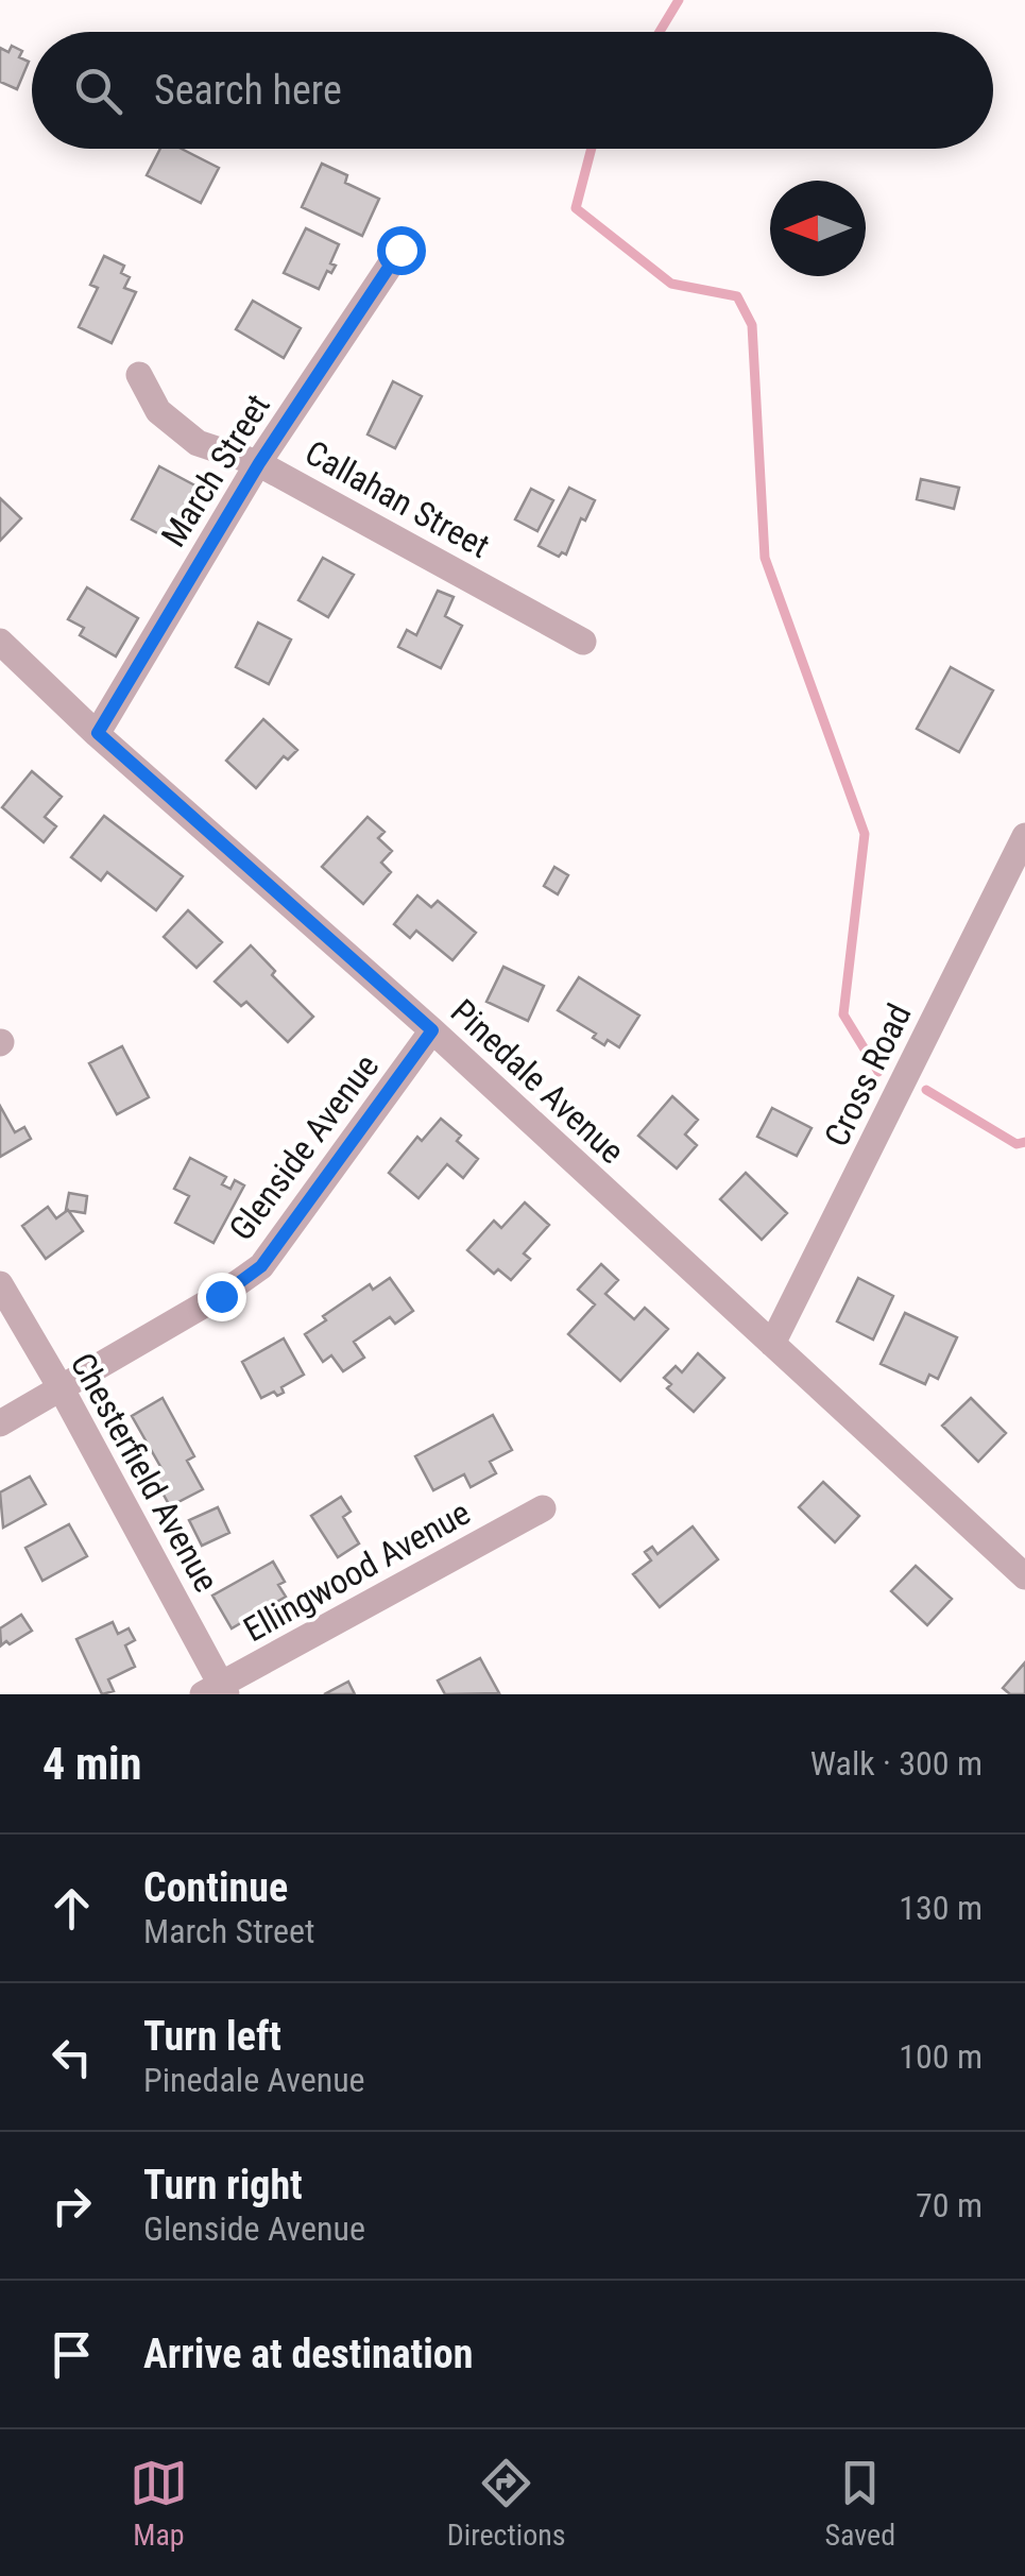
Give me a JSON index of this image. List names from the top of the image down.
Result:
{
  "streets": {
    "street": [
      "March Street",
      "Callahan Street",
      "Cross Road",
      "Pinedale Avenue",
      "Glenside Avenue",
      "Chesterfield Avenue",
      "Ellingwood Avenue"
    ]
  },
  "crossings": [
    ["March Street", "Callahan Street"],
    ["March Street", "Pinedale Avenue"],
    ["Cross Road", "Pinedale Avenue"],
    ["Pinedale Avenue", "Glenside Avenue"],
    ["Glenside Avenue", "Chesterfield Avenue"],
    ["Chesterfield Avenue", "Ellingwood Avenue"]
  ],
  "north": "left",
  "page": {
    "search": "Search here",
    "heading": ["4 min", "Walk · 300 m"],
    "list": [
      ["Continue", "March Street", "130 m"],
      ["Turn left", "Pinedale Avenue", "100 m"],
      ["Turn right", "Glenside Avenue", "70 m"],
      "Arrive at destination"
    ],
    "nav": ["Map", "Directions", "Saved"]
  }
}
